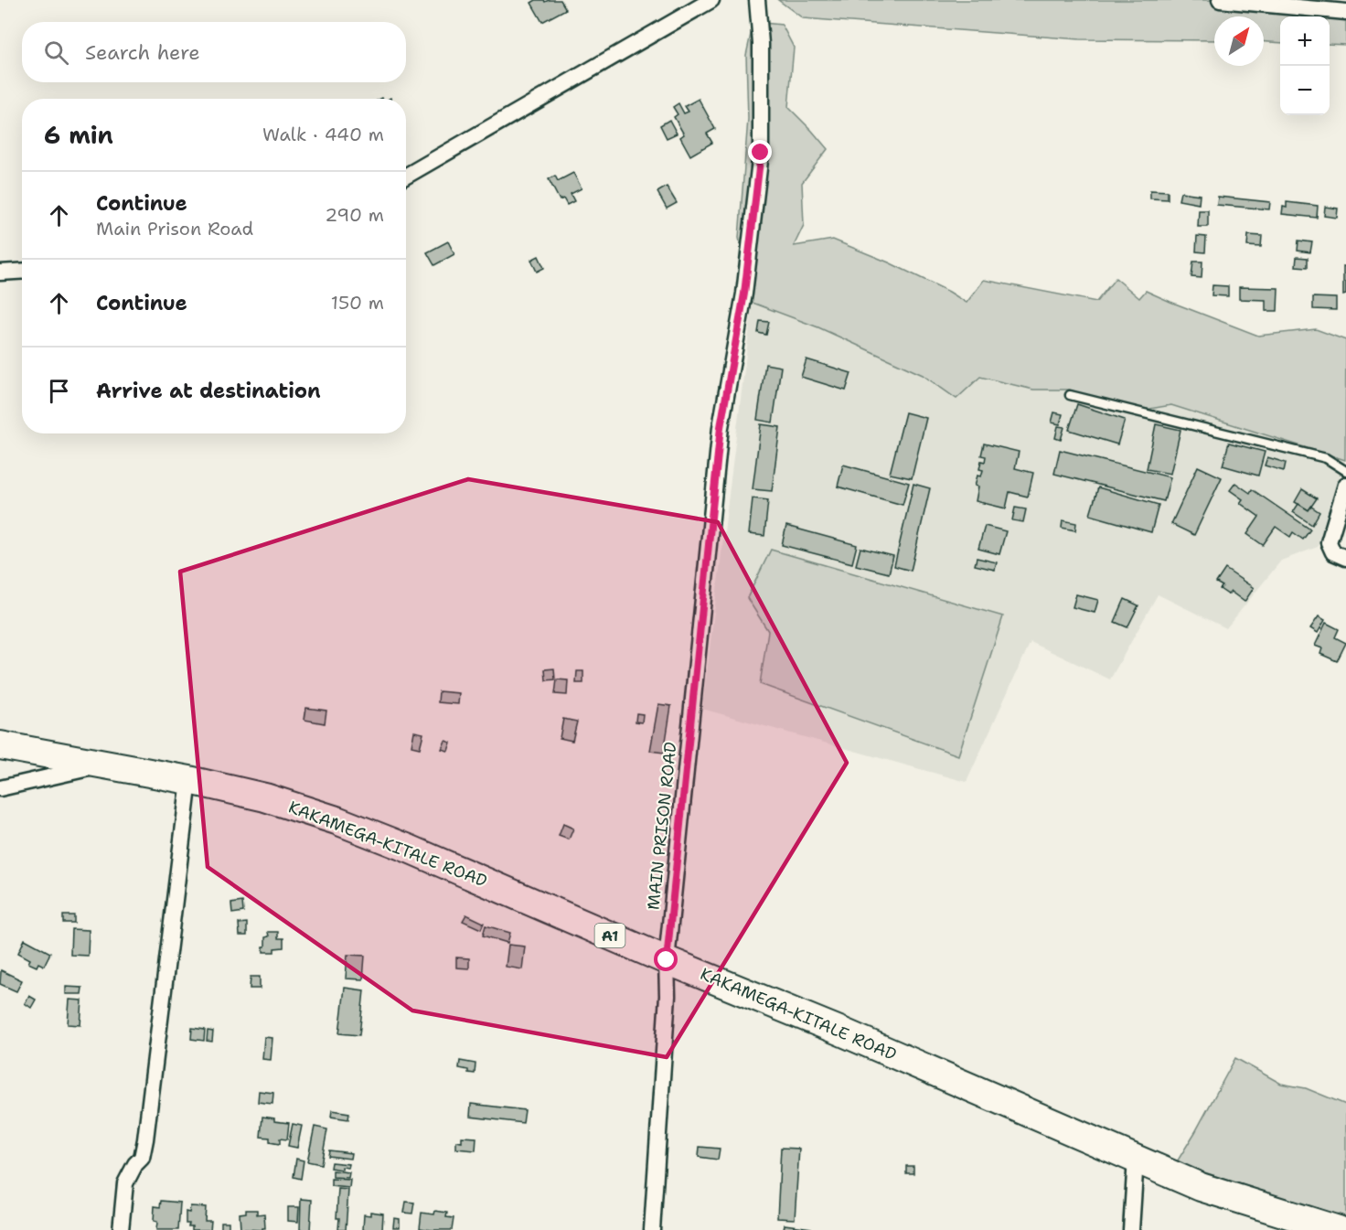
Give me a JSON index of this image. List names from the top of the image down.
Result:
{
  "streets": {
    "highway": ["KAKAMEGA-KITALE ROAD", "A1"],
    "street": ["MAIN PRISON ROAD"]
  },
  "crossings": [
    ["MAIN PRISON ROAD", "KAKAMEGA-KITALE ROAD"]
  ],
  "north": "top right",
  "page": {
    "map_buttons": ["+", "−"],
    "search": "Search here",
    "heading": ["6 min", "Walk · 440 m"],
    "list": [
      ["Continue", "Main Prison Road", "290 m"],
      ["Continue", "150 m"],
      "Arrive at destination"
    ]
  }
}
